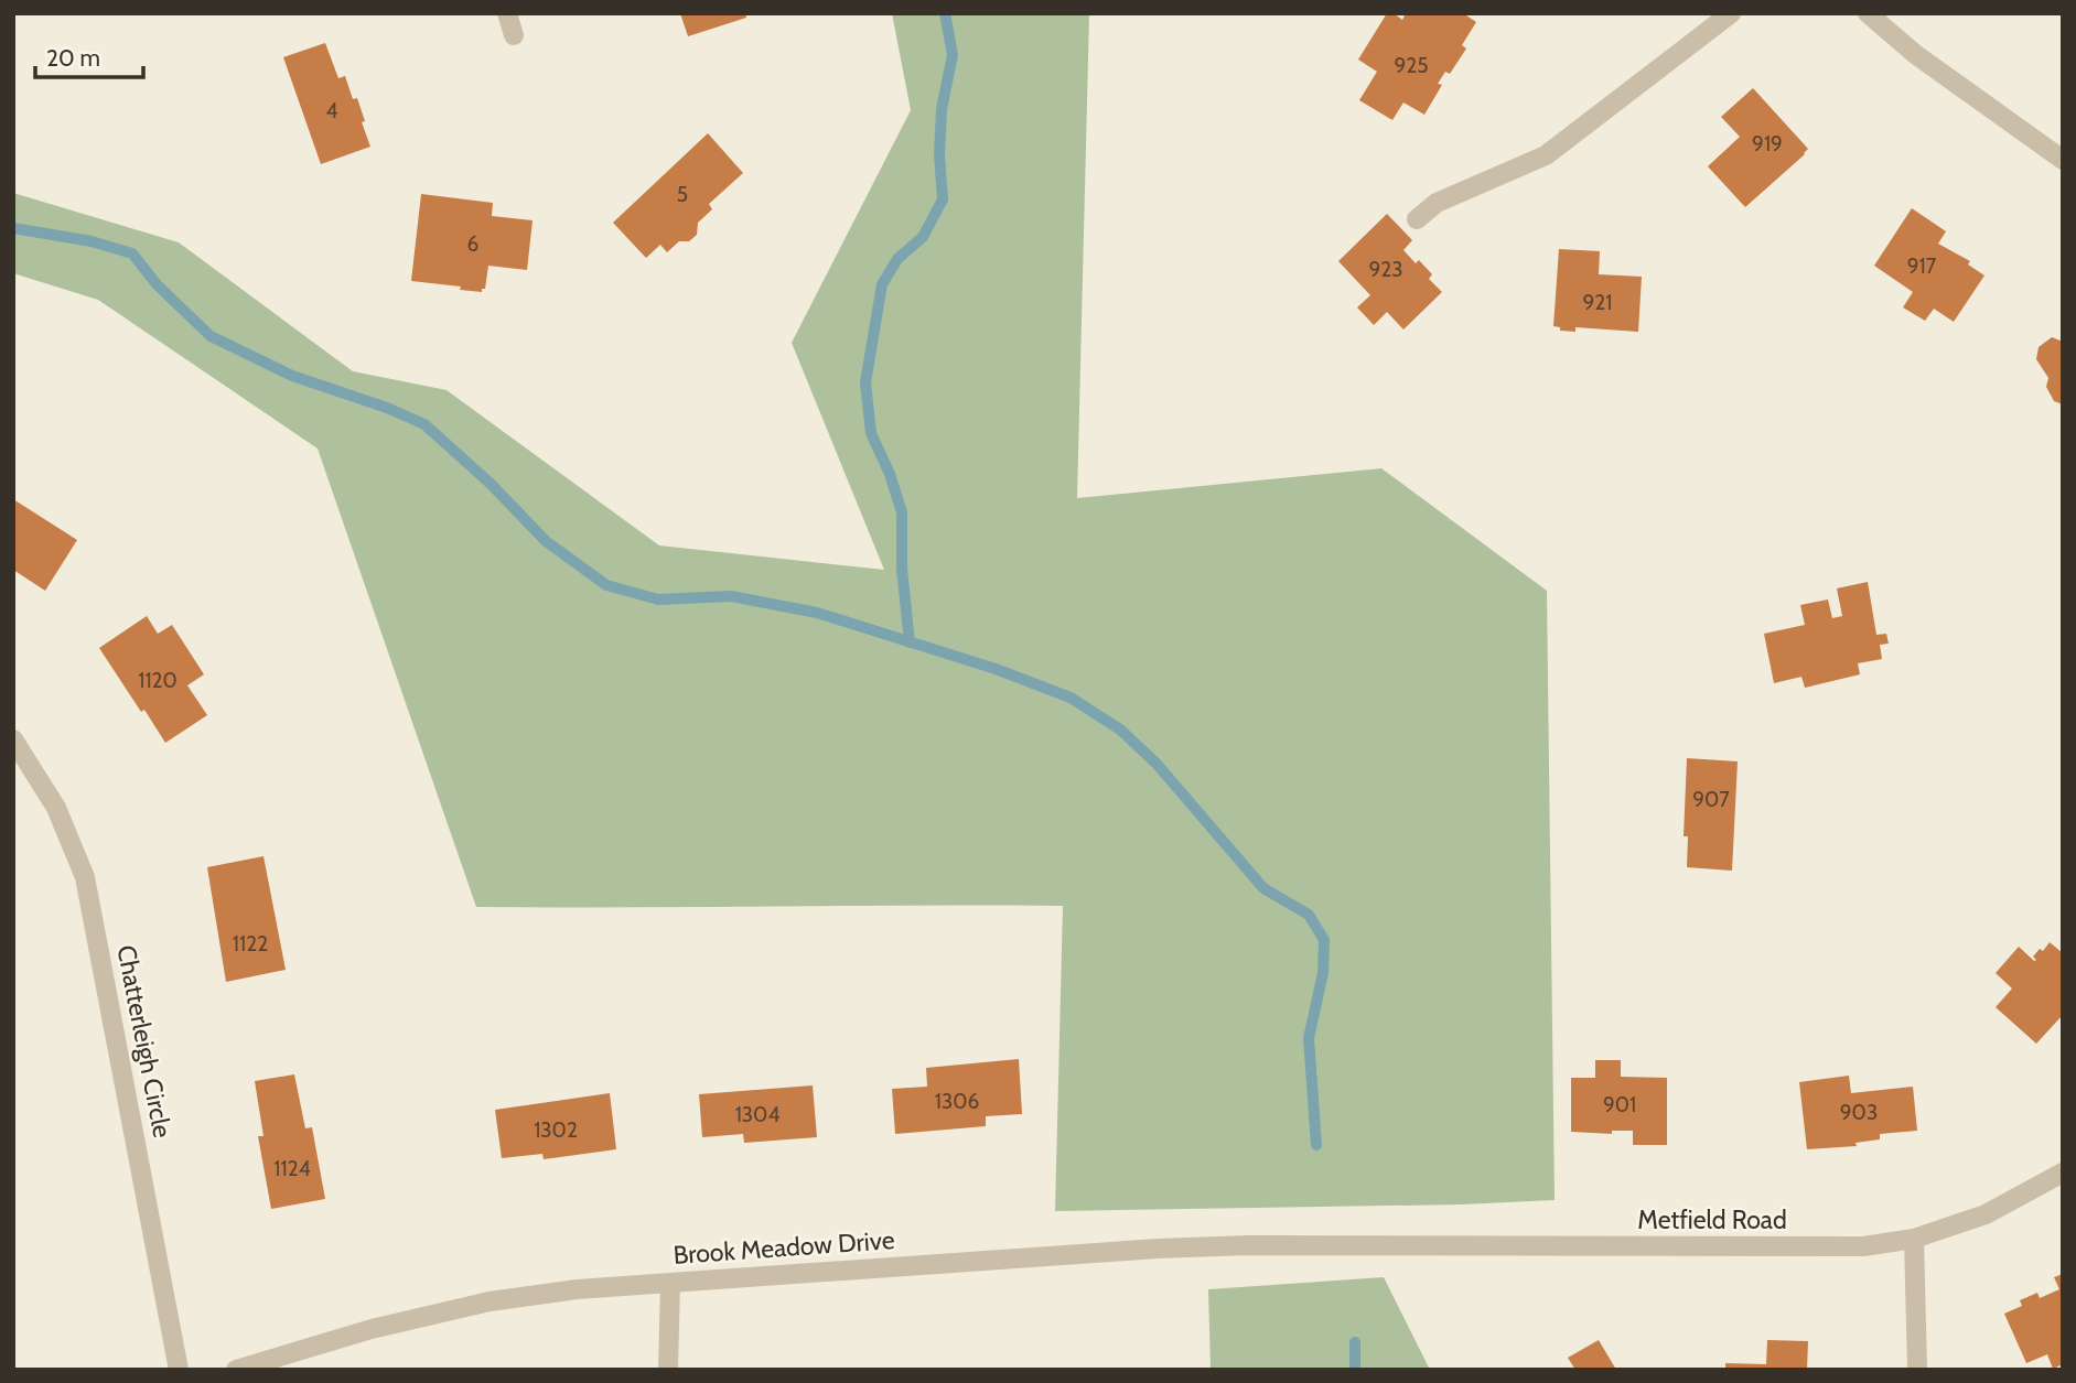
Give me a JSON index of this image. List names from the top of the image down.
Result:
{
  "streets": {
    "street": ["Chatterleigh Circle", "Metfield Road", "Brook Meadow Drive"]
  },
  "crossings": [
    ["Metfield Road", "Brook Meadow Drive"]
  ],
  "house_numbers": [
    "925",
    "4",
    "919",
    "5",
    "6",
    "917",
    "923",
    "921",
    "1120",
    "907",
    "1122",
    "1306",
    "901",
    "903",
    "1304",
    "1302",
    "1124"
  ],
  "scale_bar": "20 m"
}
